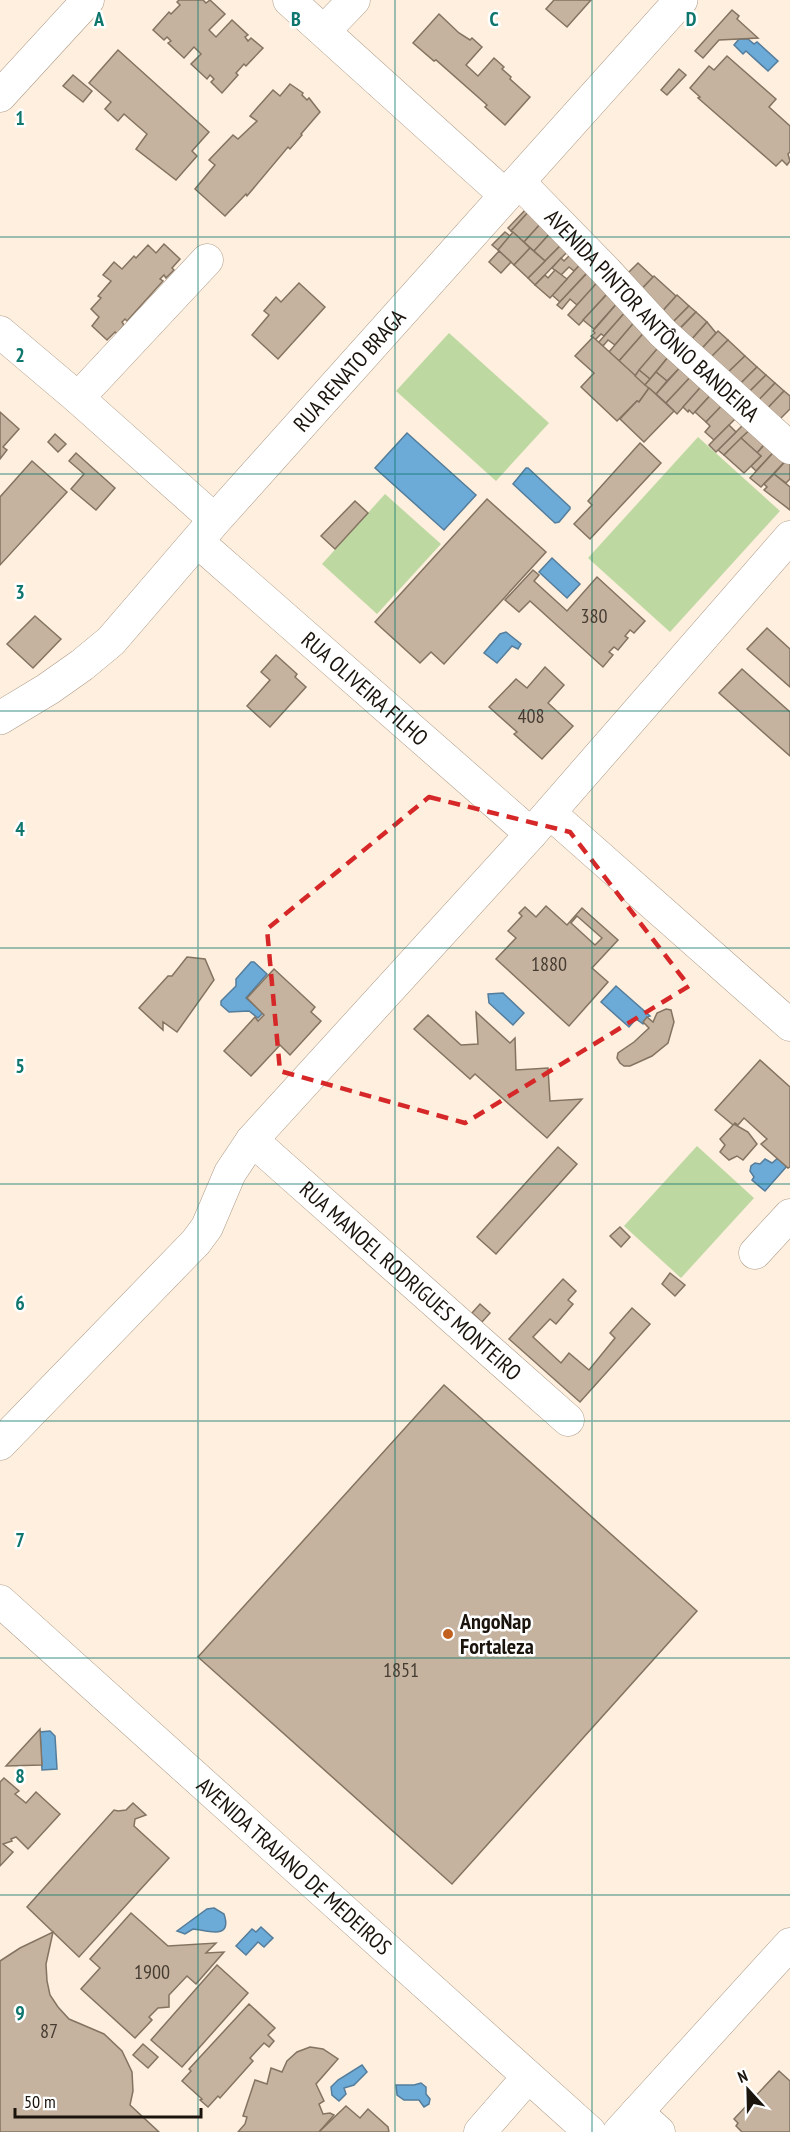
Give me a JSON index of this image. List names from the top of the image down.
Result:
{
  "streets": {
    "main road": ["RUA RENATO BRAGA"],
    "street": [
      "AVENIDA PINTOR ANTÔNIO BANDEIRA",
      "RUA OLIVEIRA FILHO",
      "RUA MANOEL RODRIGUES MONTEIRO",
      "AVENIDA TRAJANO DE MEDEIROS"
    ]
  },
  "crossings": [
    ["AVENIDA PINTOR ANTÔNIO BANDEIRA", "RUA RENATO BRAGA"],
    ["RUA RENATO BRAGA", "RUA OLIVEIRA FILHO"]
  ],
  "places": ["AngoNap Fortaleza"],
  "house_numbers": [
    "380",
    "408",
    "1880",
    "1851",
    "1900",
    "87"
  ],
  "scale_bar": "50 m",
  "north": "top",
  "grid": {
    "columns": [
      "A",
      "B",
      "C",
      "D"
    ],
    "rows": [
      "1",
      "2",
      "3",
      "4",
      "5",
      "6",
      "7",
      "8",
      "9"
    ]
  }
}
